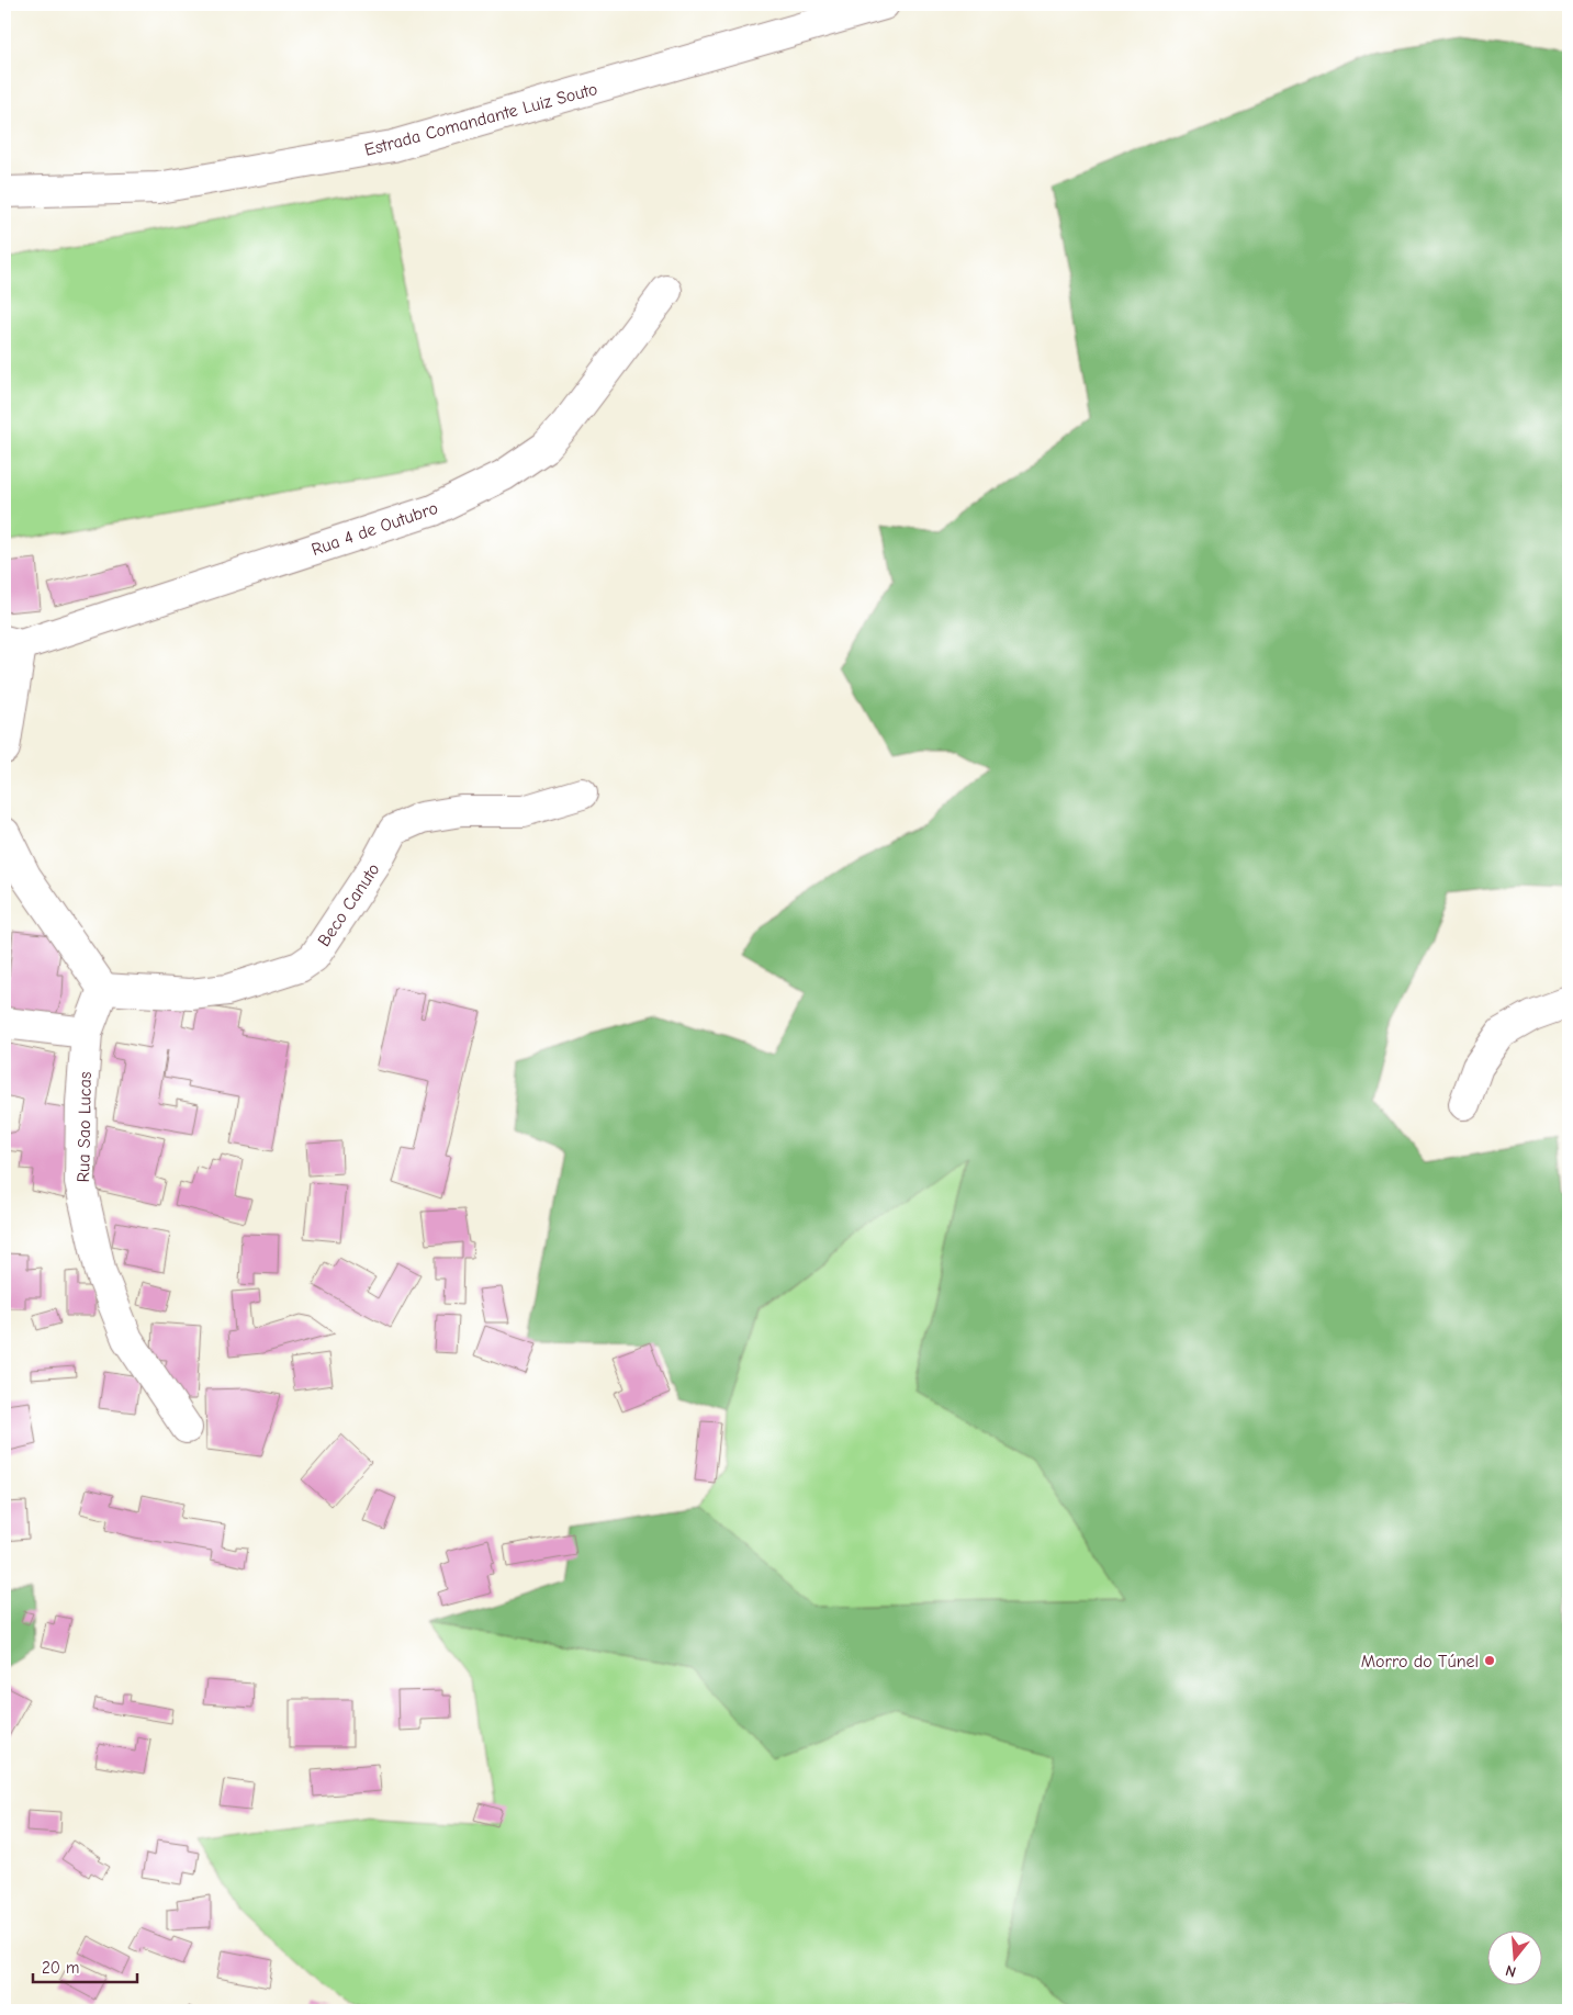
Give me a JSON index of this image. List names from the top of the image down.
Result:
{
  "streets": {
    "street": [
      "Estrada Comandante Luiz Souto",
      "Rua 4 de Outubro",
      "Beco Canuto",
      "Rua Sao Lucas"
    ]
  },
  "crossings": [
    ["Beco Canuto", "Rua Sao Lucas"]
  ],
  "places": ["Morro do Túnel"],
  "scale_bar": "20 m",
  "north": "bottom"
}
